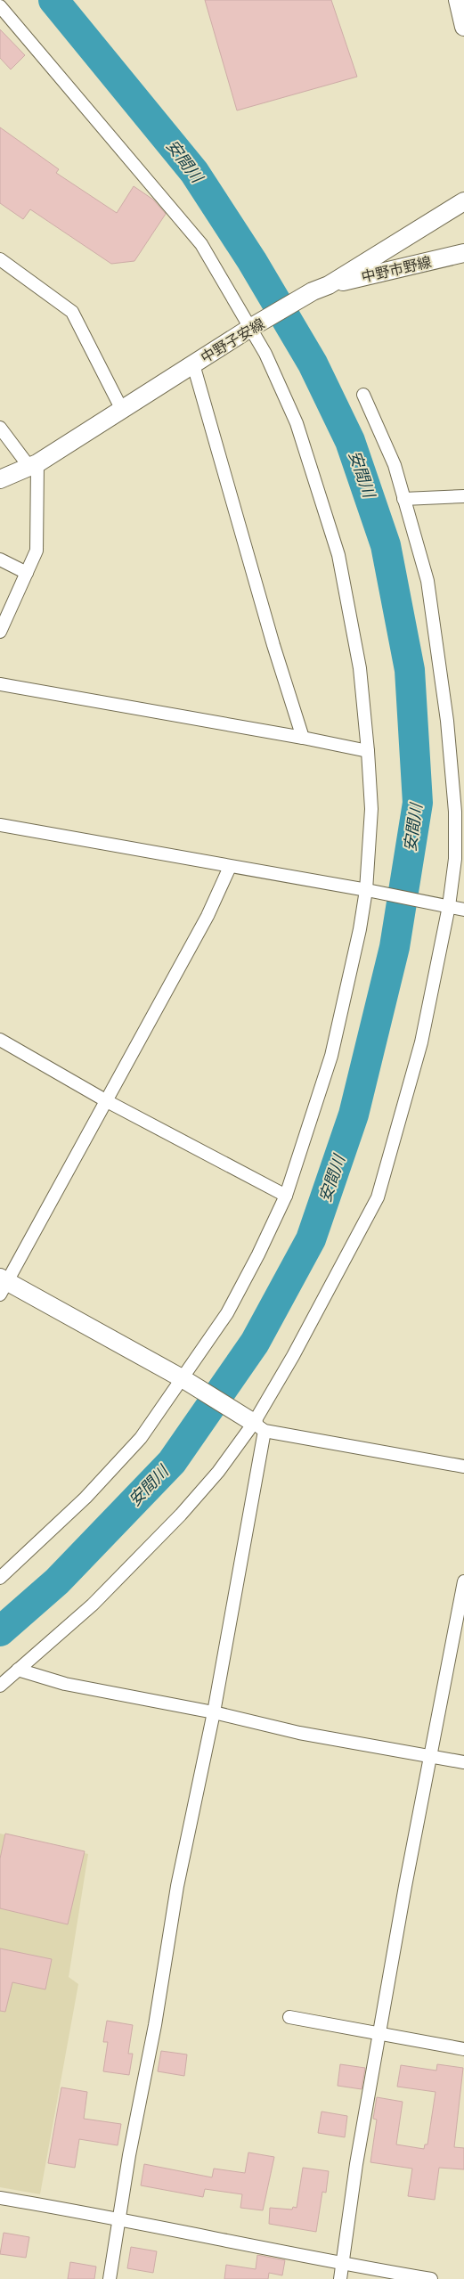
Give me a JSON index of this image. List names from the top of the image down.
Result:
{
  "streets": {
    "main road": ["中野市野線", "中野子安線"]
  },
  "crossings": [
    ["中野市野線", "中野子安線"]
  ],
  "water": ["安間川"]
}
